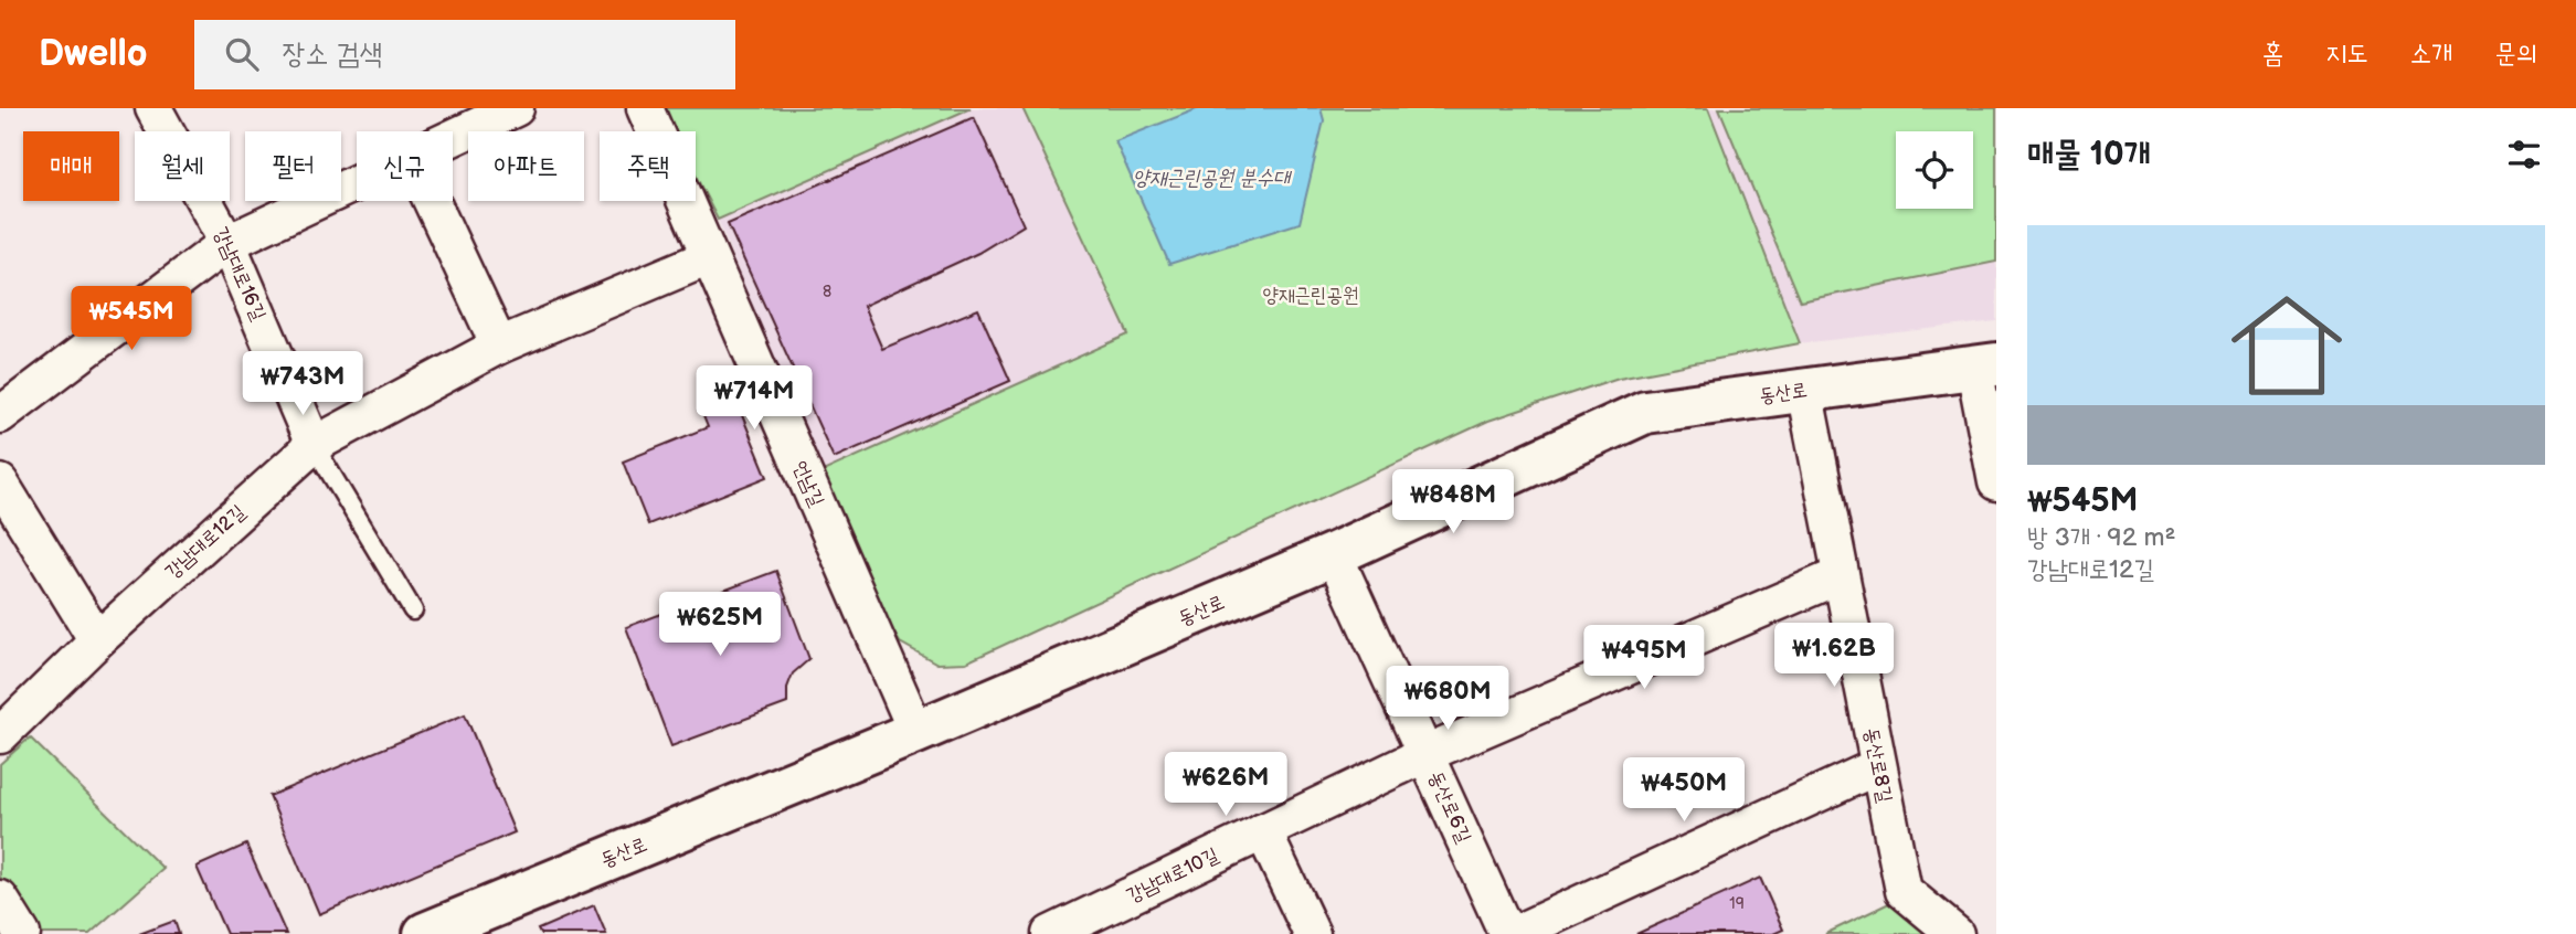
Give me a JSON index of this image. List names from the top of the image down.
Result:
{
  "streets": {
    "street": [
      "강남대로16길",
      "동산로",
      "언남길",
      "강남대로12길",
      "동산로8길",
      "동산로6길",
      "강남대로10길"
    ]
  },
  "crossings": [
    ["강남대로16길", "강남대로12길"],
    ["동산로", "언남길"],
    ["동산로", "동산로8길"],
    ["동산로", "동산로6길"],
    ["언남길", "강남대로12길"],
    ["동산로8길", "강남대로10길"],
    ["동산로6길", "강남대로10길"]
  ],
  "water": ["양재근린공원 분수대"],
  "parks": ["양재근린공원"],
  "house_numbers": ["8", "19"],
  "page": {
    "header": "Dwello",
    "search": "장소 검색",
    "nav": [
      "홈",
      "지도",
      "소개",
      "문의"
    ],
    "heading": "매물 10개",
    "chip": [
      "매매",
      "월세",
      "필터",
      "신규",
      "아파트",
      "주택"
    ],
    "list": [
      {
        "name": "₩545M",
        "note": "방 3개 · 92 m² · 강남대로12길"
      }
    ],
    "price": [
      "₩545M",
      "₩743M",
      "₩714M",
      "₩848M",
      "₩625M",
      "₩1.62B",
      "₩495M",
      "₩680M",
      "₩626M",
      "₩450M"
    ]
  }
}
